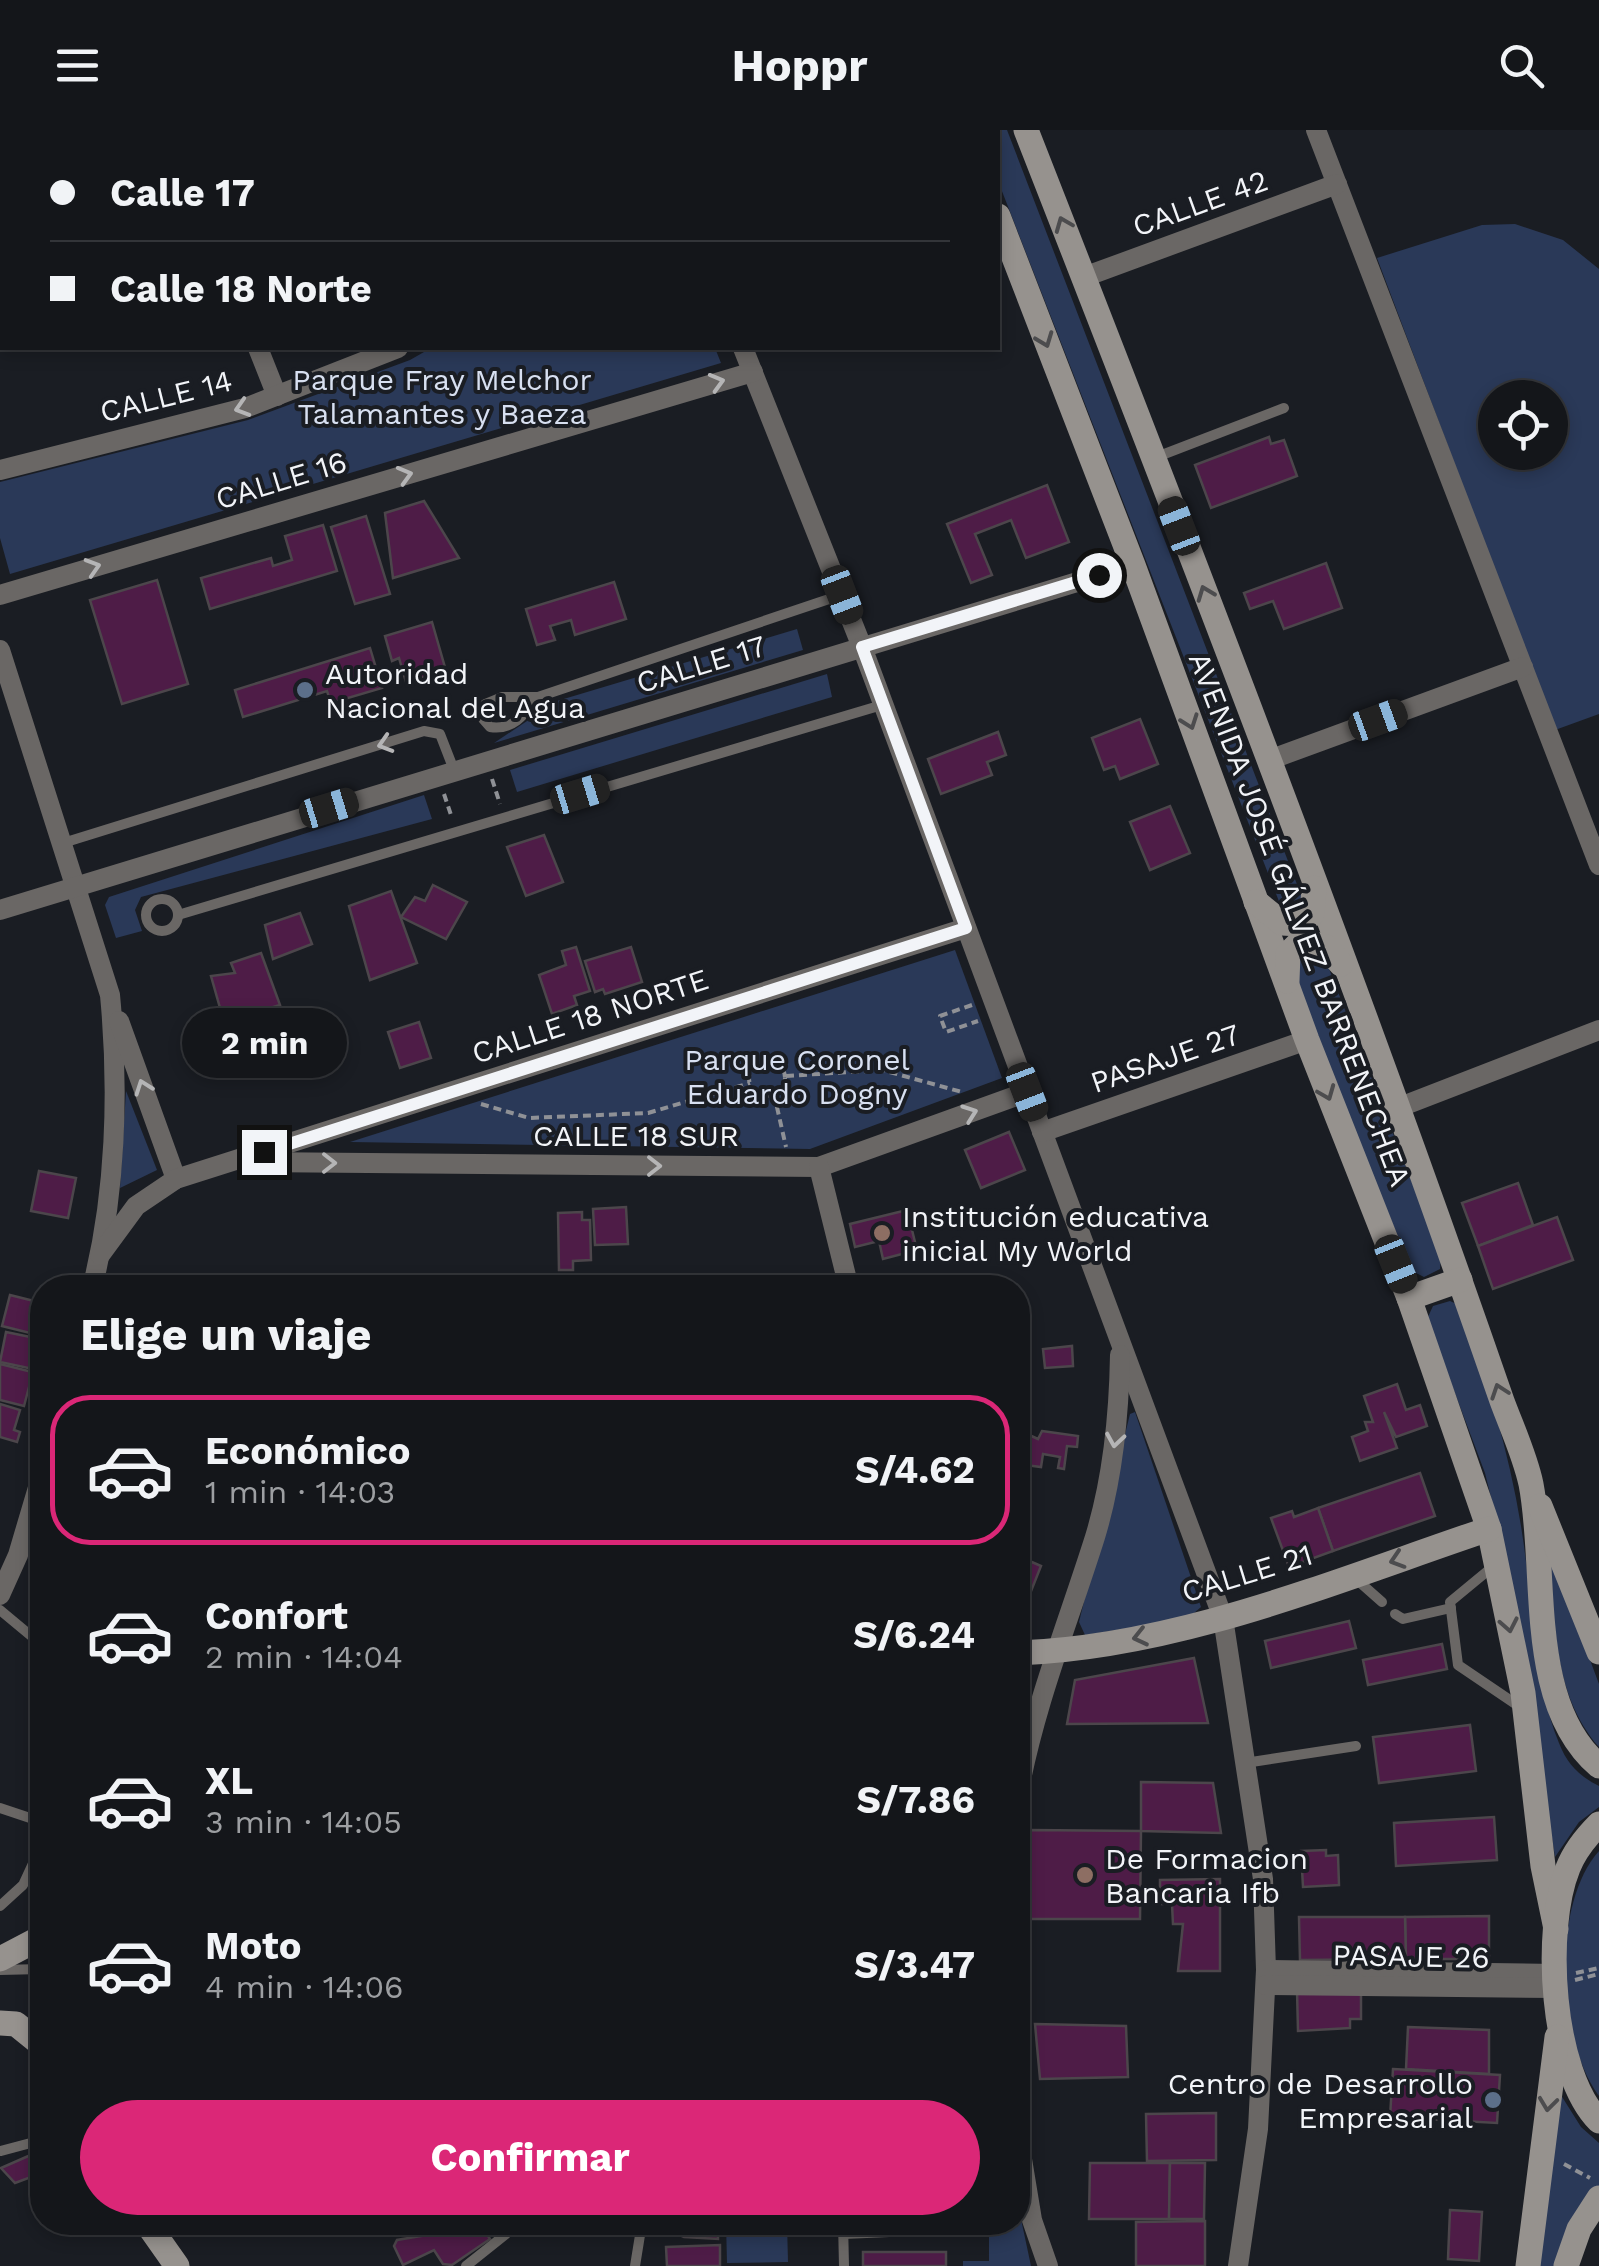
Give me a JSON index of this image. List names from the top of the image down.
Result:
{
  "streets": {
    "main road": ["AVENIDA JOSÉ GÁLVEZ BARRENECHEA", "CALLE 21"],
    "street": [
      "CALLE 42",
      "CALLE 14",
      "CALLE 16",
      "CALLE 17",
      "CALLE 18 NORTE",
      "PASAJE 27",
      "CALLE 18 SUR",
      "PASAJE 26"
    ]
  },
  "crossings": [
    ["CALLE 42", "AVENIDA JOSÉ GÁLVEZ BARRENECHEA"],
    ["CALLE 17", "AVENIDA JOSÉ GÁLVEZ BARRENECHEA"],
    ["AVENIDA JOSÉ GÁLVEZ BARRENECHEA", "PASAJE 27"],
    ["AVENIDA JOSÉ GÁLVEZ BARRENECHEA", "CALLE 21"],
    ["CALLE 18 NORTE", "CALLE 18 SUR"]
  ],
  "one_way": [
    "CALLE 14",
    "CALLE 16",
    "CALLE 18 SUR",
    "CALLE 21"
  ],
  "parks": ["Parque Fray Melchor Talamantes y Baeza", "Parque Coronel Eduardo Dogny"],
  "places": [
    "Autoridad Nacional del Agua",
    "Institución educativa inicial My World",
    "De Formacion Bancaria Ifb",
    "Centro de Desarrollo Empresarial"
  ],
  "page": {
    "header": "Hoppr",
    "banner": ["Calle 17", "Calle 18 Norte"],
    "bubble": "2 min",
    "heading": "Elige un viaje",
    "list": [
      {
        "name": "Económico",
        "note": "1 min · 14:03",
        "value": "S/4.62"
      },
      {
        "name": "Confort",
        "note": "2 min · 14:04",
        "value": "S/6.24"
      },
      {
        "name": "XL",
        "note": "3 min · 14:05",
        "value": "S/7.86"
      },
      {
        "name": "Moto",
        "note": "4 min · 14:06",
        "value": "S/3.47"
      }
    ],
    "buttons": "Confirmar"
  }
}
